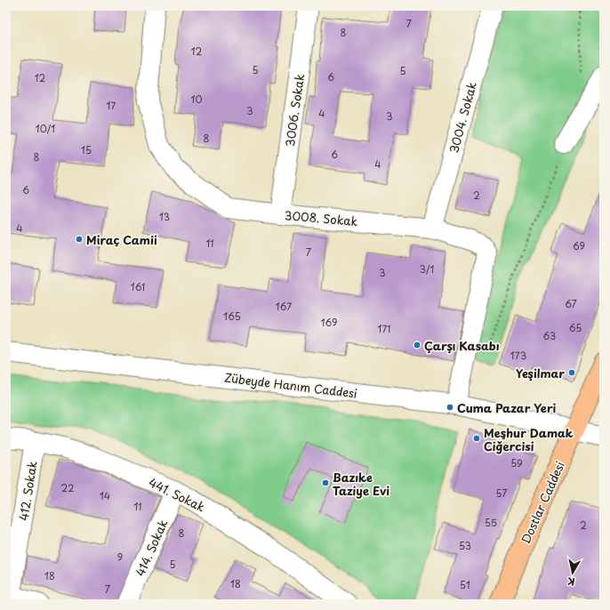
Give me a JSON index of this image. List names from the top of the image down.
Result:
{
  "streets": {
    "main road": ["Dostlar Caddesi"],
    "street": [
      "3006. Sokak",
      "3004. Sokak",
      "3008. Sokak",
      "Zübeyde Hanım Caddesi",
      "412. Sokak",
      "441. Sokak",
      "414. Sokak"
    ]
  },
  "crossings": [
    ["3006. Sokak", "3008. Sokak"],
    ["3004. Sokak", "3008. Sokak"],
    ["3008. Sokak", "Zübeyde Hanım Caddesi"],
    ["Zübeyde Hanım Caddesi", "Dostlar Caddesi"],
    ["412. Sokak", "441. Sokak"],
    ["441. Sokak", "414. Sokak"]
  ],
  "places": [
    "Miraç Camii",
    "Çarşı Kasabı",
    "Yeşilmar",
    "Cuma Pazar Yeri",
    "Meşhur Damak Ciğercisi",
    "Bazıke Taziye Evi"
  ],
  "house_numbers": [
    "7",
    "8",
    "12",
    "5",
    "5",
    "6",
    "12",
    "10",
    "17",
    "3",
    "4",
    "3",
    "10/1",
    "8",
    "15",
    "6",
    "8",
    "4",
    "6",
    "2",
    "13",
    "4",
    "11",
    "69",
    "7",
    "3/1",
    "3",
    "161",
    "67",
    "167",
    "165",
    "169",
    "65",
    "171",
    "63",
    "173",
    "59",
    "22",
    "57",
    "14",
    "11",
    "55",
    "2",
    "8",
    "53",
    "9",
    "5",
    "18",
    "18",
    "51",
    "7"
  ],
  "north": "bottom"
}
